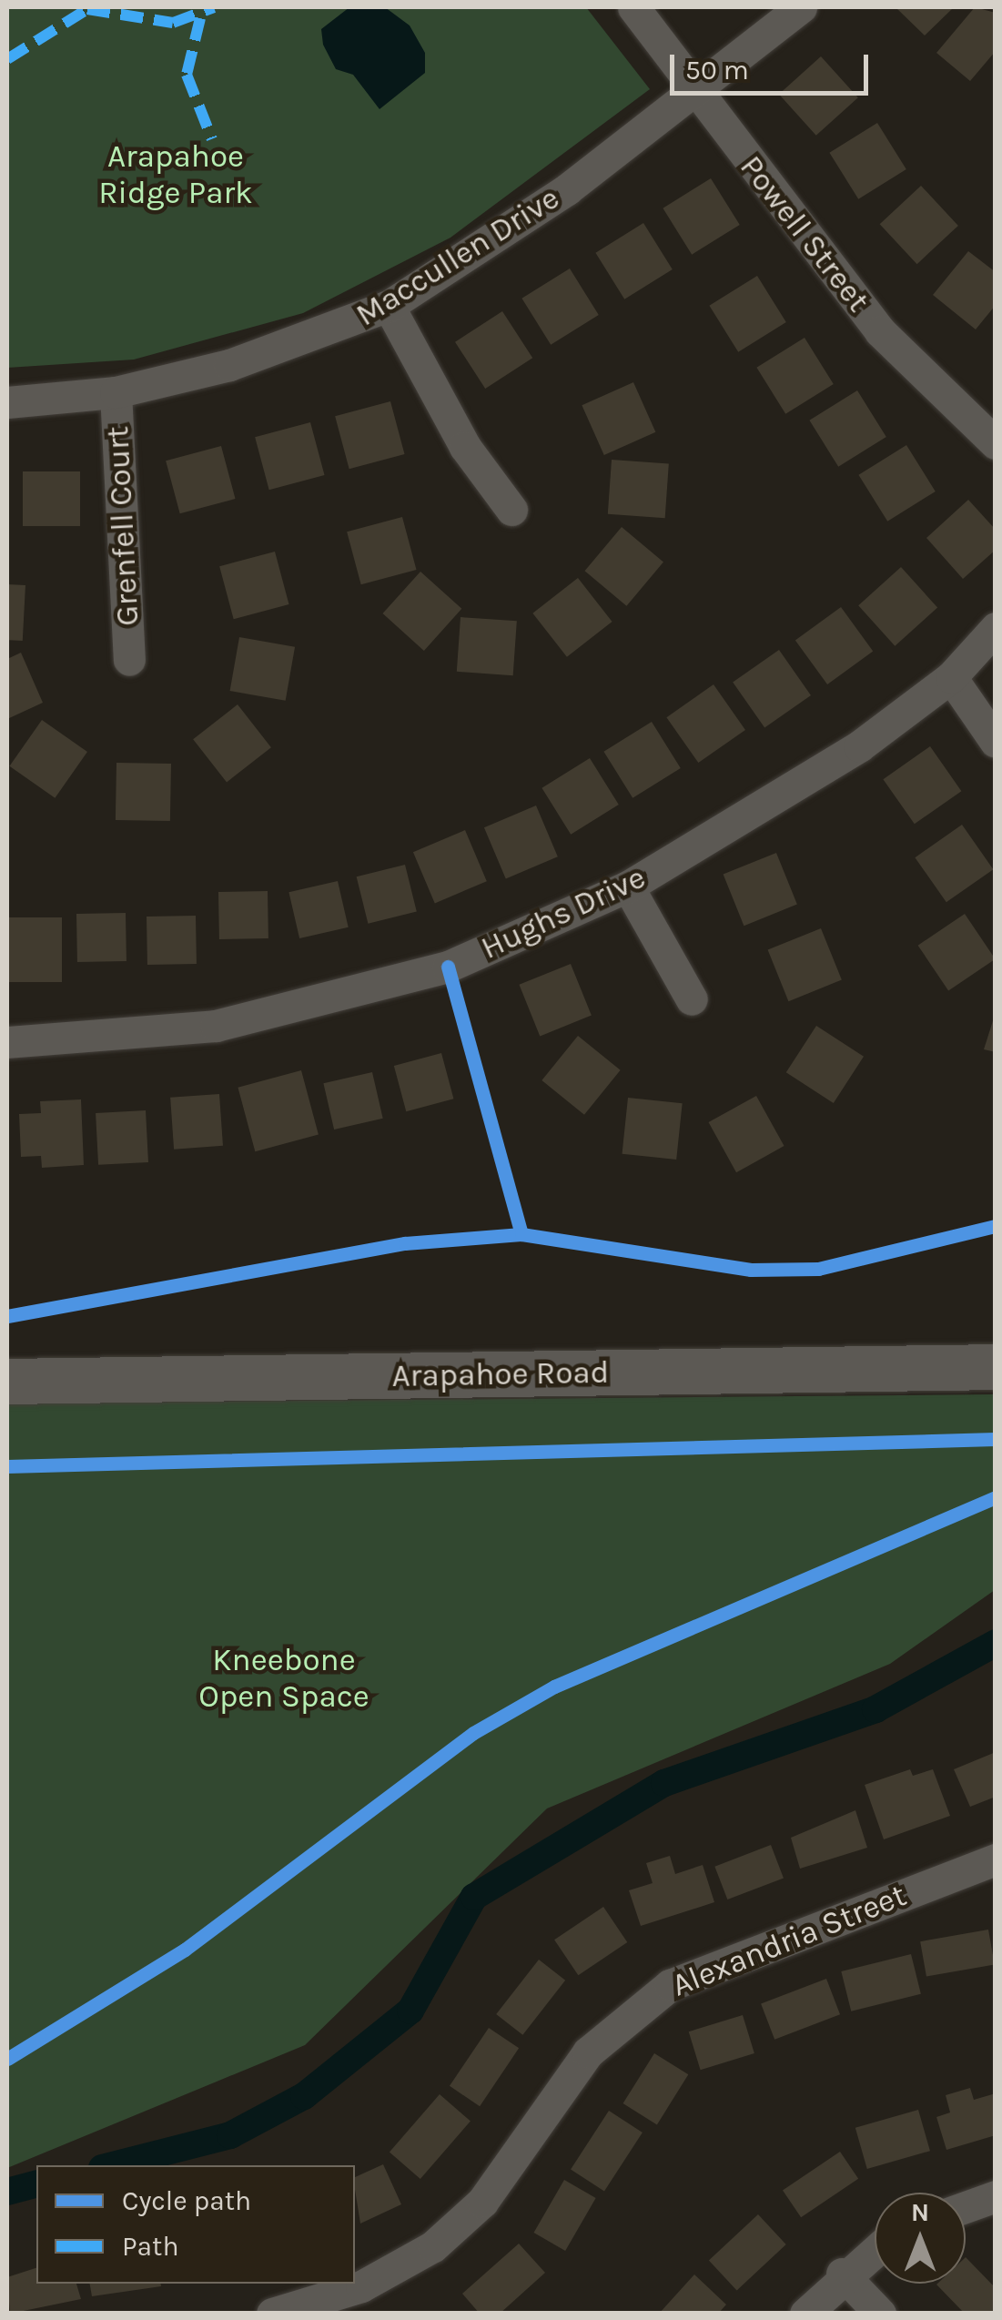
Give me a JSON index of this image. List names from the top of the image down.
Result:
{
  "streets": {
    "main road": ["Arapahoe Road"],
    "street": [
      "Powell Street",
      "Maccullen Drive",
      "Grenfell Court",
      "Hughs Drive",
      "Alexandria Street"
    ]
  },
  "crossings": [
    ["Powell Street", "Maccullen Drive"],
    ["Maccullen Drive", "Grenfell Court"]
  ],
  "parks": ["Arapahoe Ridge Park", "Kneebone Open Space"],
  "legend": ["Cycle path", "Path"],
  "scale_bar": "50 m",
  "north": "top"
}
